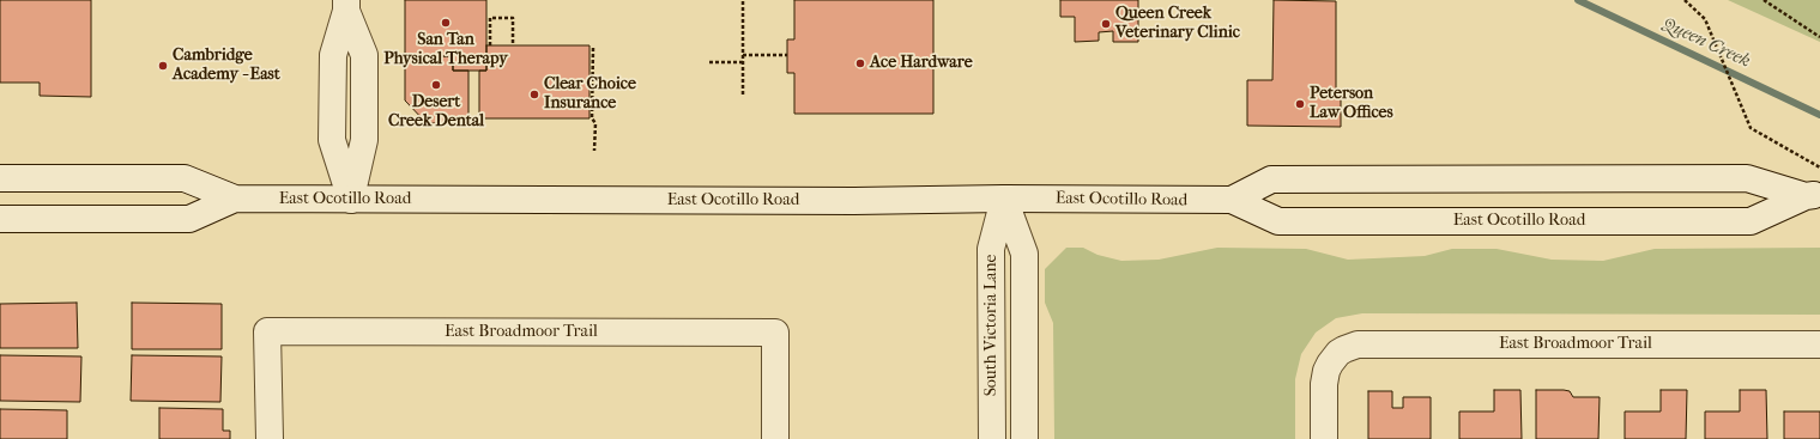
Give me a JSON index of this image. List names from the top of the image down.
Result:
{
  "streets": {
    "main road": ["East Ocotillo Road", "South Victoria Lane", "East Broadmoor Trail"]
  },
  "crossings": [
    ["East Ocotillo Road", "South Victoria Lane"]
  ],
  "water": ["Queen Creek"],
  "places": [
    "San Tan Physical Therapy",
    "Queen Creek Veterinary Clinic",
    "Ace Hardware",
    "Cambridge Academy - East",
    "Desert Creek Dental",
    "Clear Choice Insurance",
    "Peterson Law Offices"
  ]
}
